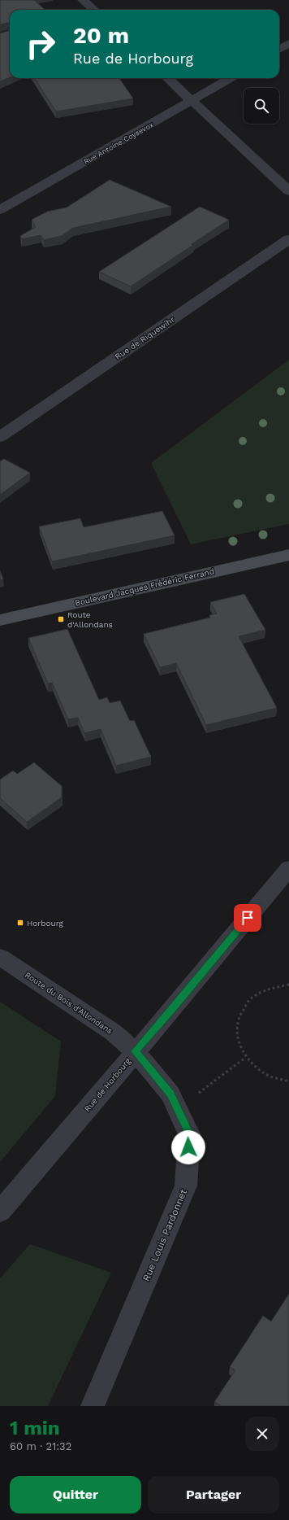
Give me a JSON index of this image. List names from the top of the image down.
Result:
{
  "streets": {
    "street": [
      "Rue Antoine Coysevox",
      "Rue de Riquewihr",
      "Boulevard Jacques Frédéric Ferrand",
      "Route du Bois d'Allondans",
      "Rue de Horbourg",
      "Rue Louis Pardonnet"
    ]
  },
  "crossings": [
    ["Route du Bois d'Allondans", "Rue de Horbourg"],
    ["Route du Bois d'Allondans", "Rue Louis Pardonnet"],
    ["Rue de Horbourg", "Rue Louis Pardonnet"]
  ],
  "places": {
    "transit": ["Route d'Allondans", "Horbourg"]
  },
  "page": {
    "turn": ["20 m", "Rue de Horbourg"],
    "heading": ["1 min", "60 m · 21:32"],
    "buttons": ["Quitter", "Partager"]
  }
}
